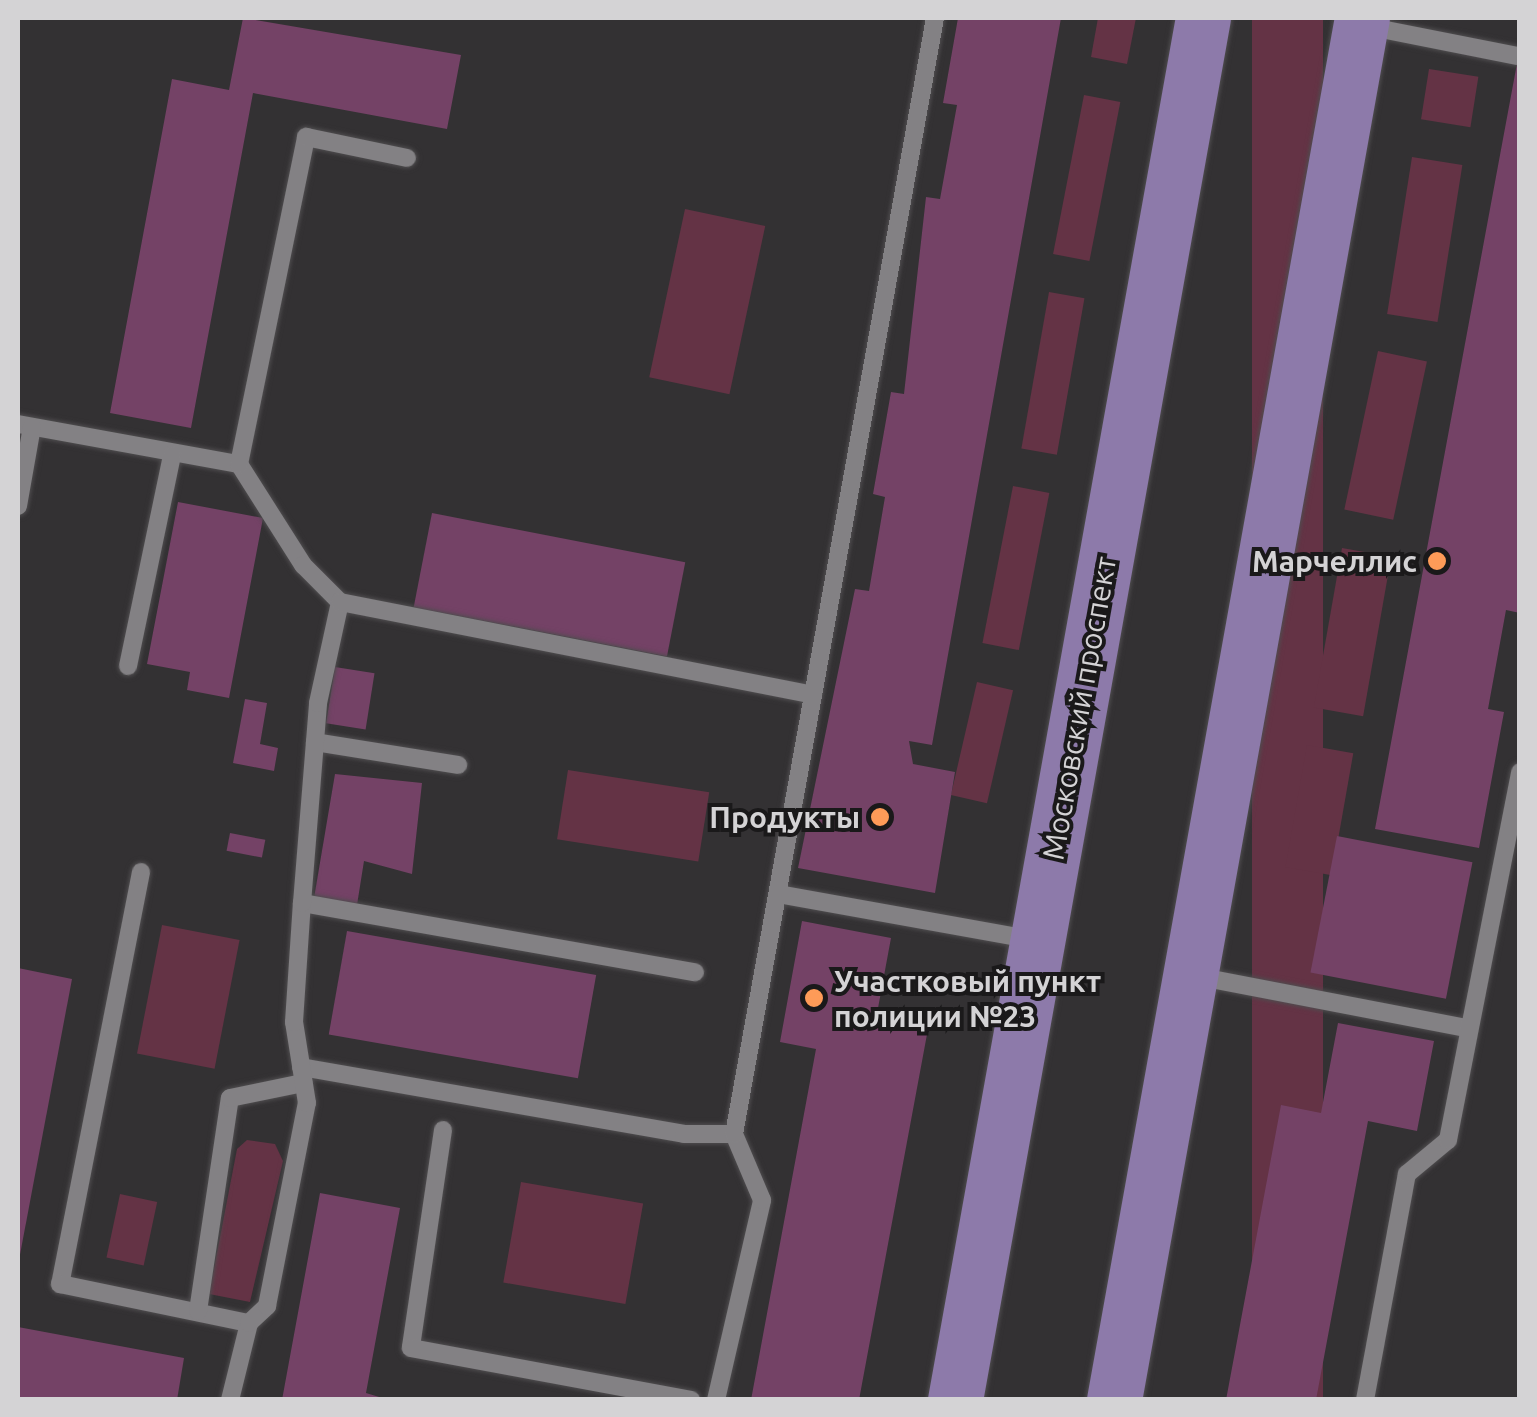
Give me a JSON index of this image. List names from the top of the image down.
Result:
{
  "streets": {
    "main road": ["Московский проспект"]
  },
  "places": ["Марчеллис", "Продукты", "Участковый пункт полиции №23"]
}
